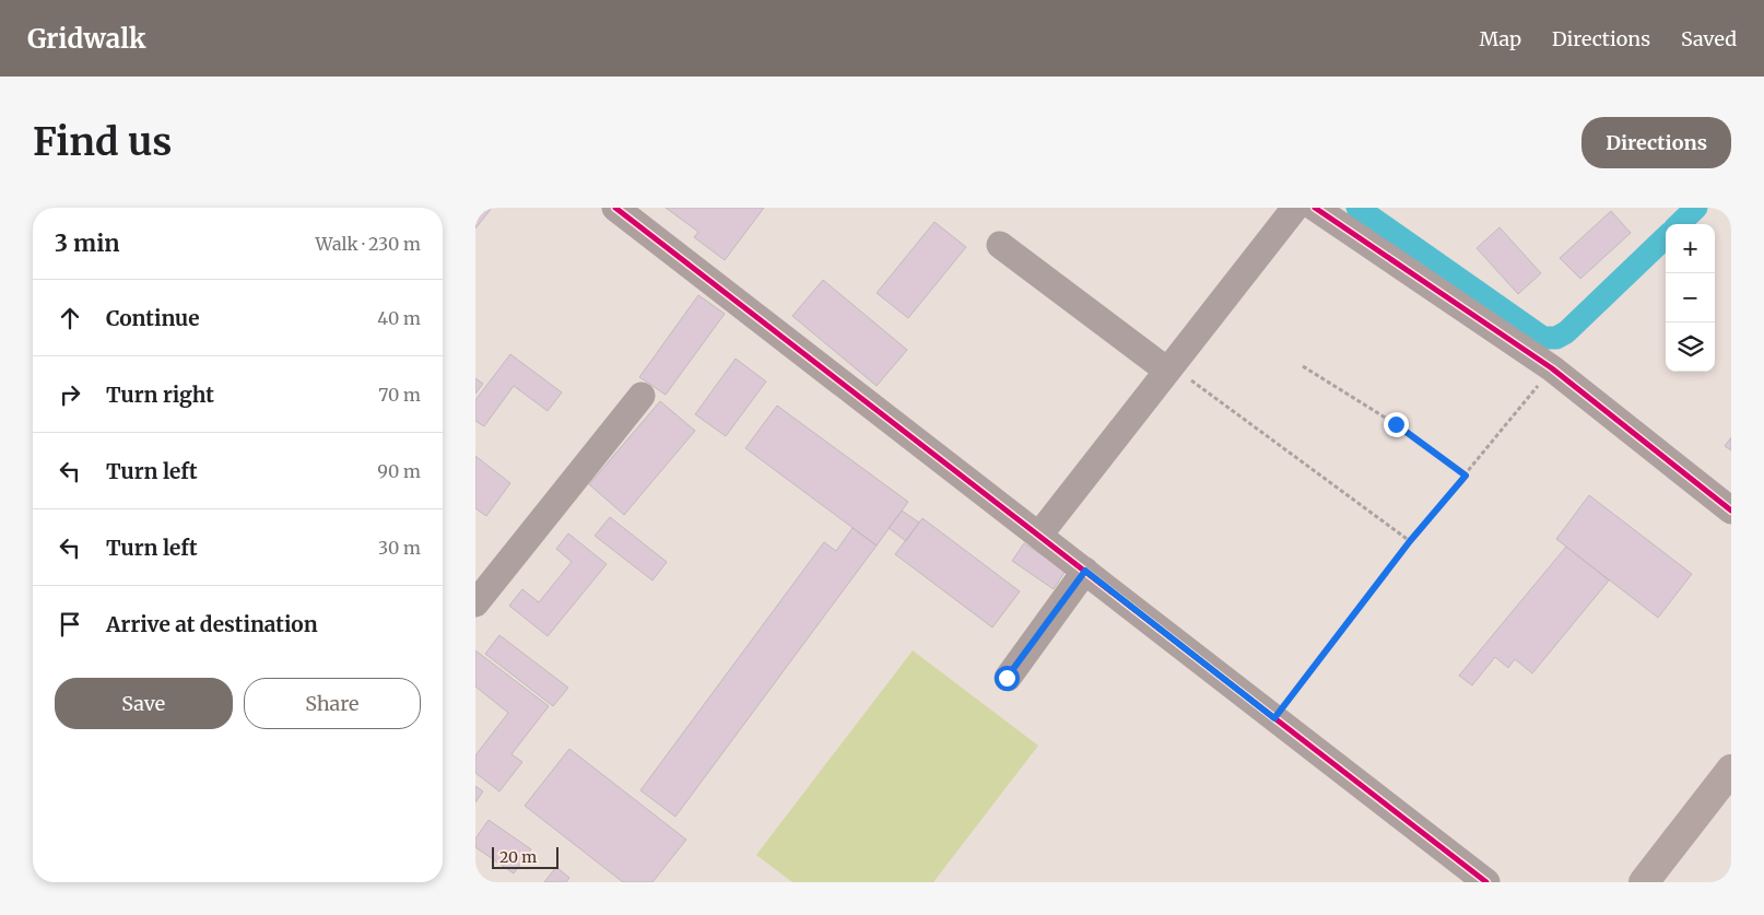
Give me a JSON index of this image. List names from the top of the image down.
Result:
{
  "scale_bar": "20 m",
  "page": {
    "header": "Gridwalk",
    "nav": ["Map", "Directions", "Saved"],
    "buttons": [
      "Directions",
      ["Save", "Share"]
    ],
    "title": "Find us",
    "heading": ["3 min", "Walk · 230 m"],
    "map_buttons": ["+", "−"],
    "list": [
      ["Continue", "40 m"],
      ["Turn right", "70 m"],
      ["Turn left", "90 m"],
      ["Turn left", "30 m"],
      "Arrive at destination"
    ],
    "scale": "20 m"
  }
}
